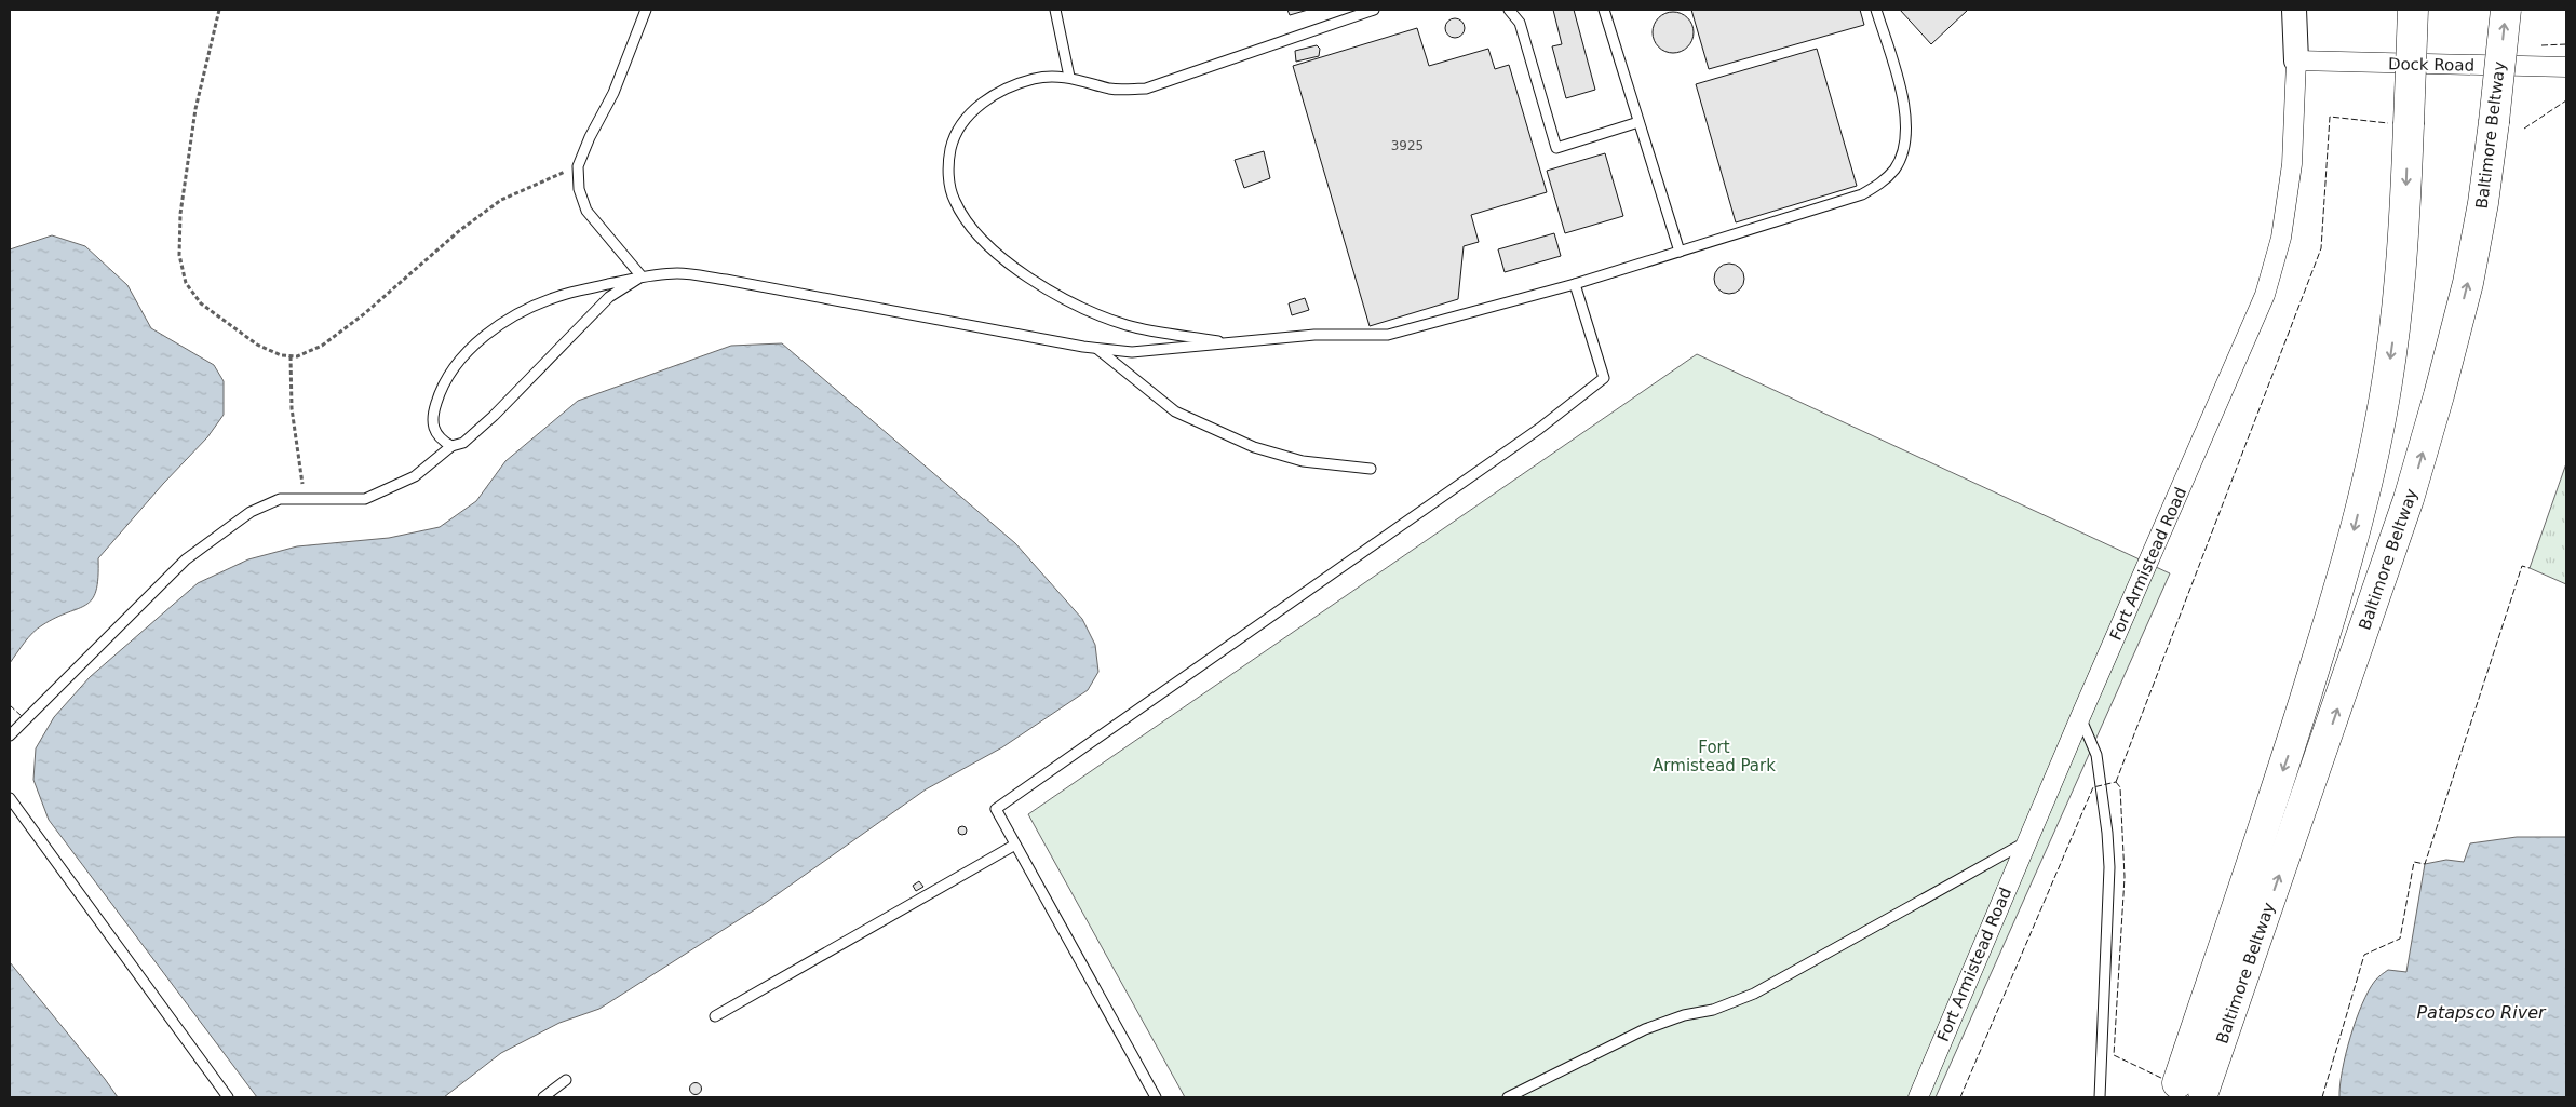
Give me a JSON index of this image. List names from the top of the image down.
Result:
{
  "streets": {
    "highway": ["Baltimore Beltway"],
    "street": ["Dock Road", "Fort Armistead Road"]
  },
  "crossings": [
    ["Dock Road", "Fort Armistead Road"]
  ],
  "water": ["Patapsco River"],
  "parks": ["Fort Armistead Park"],
  "house_numbers": ["3925"]
}
